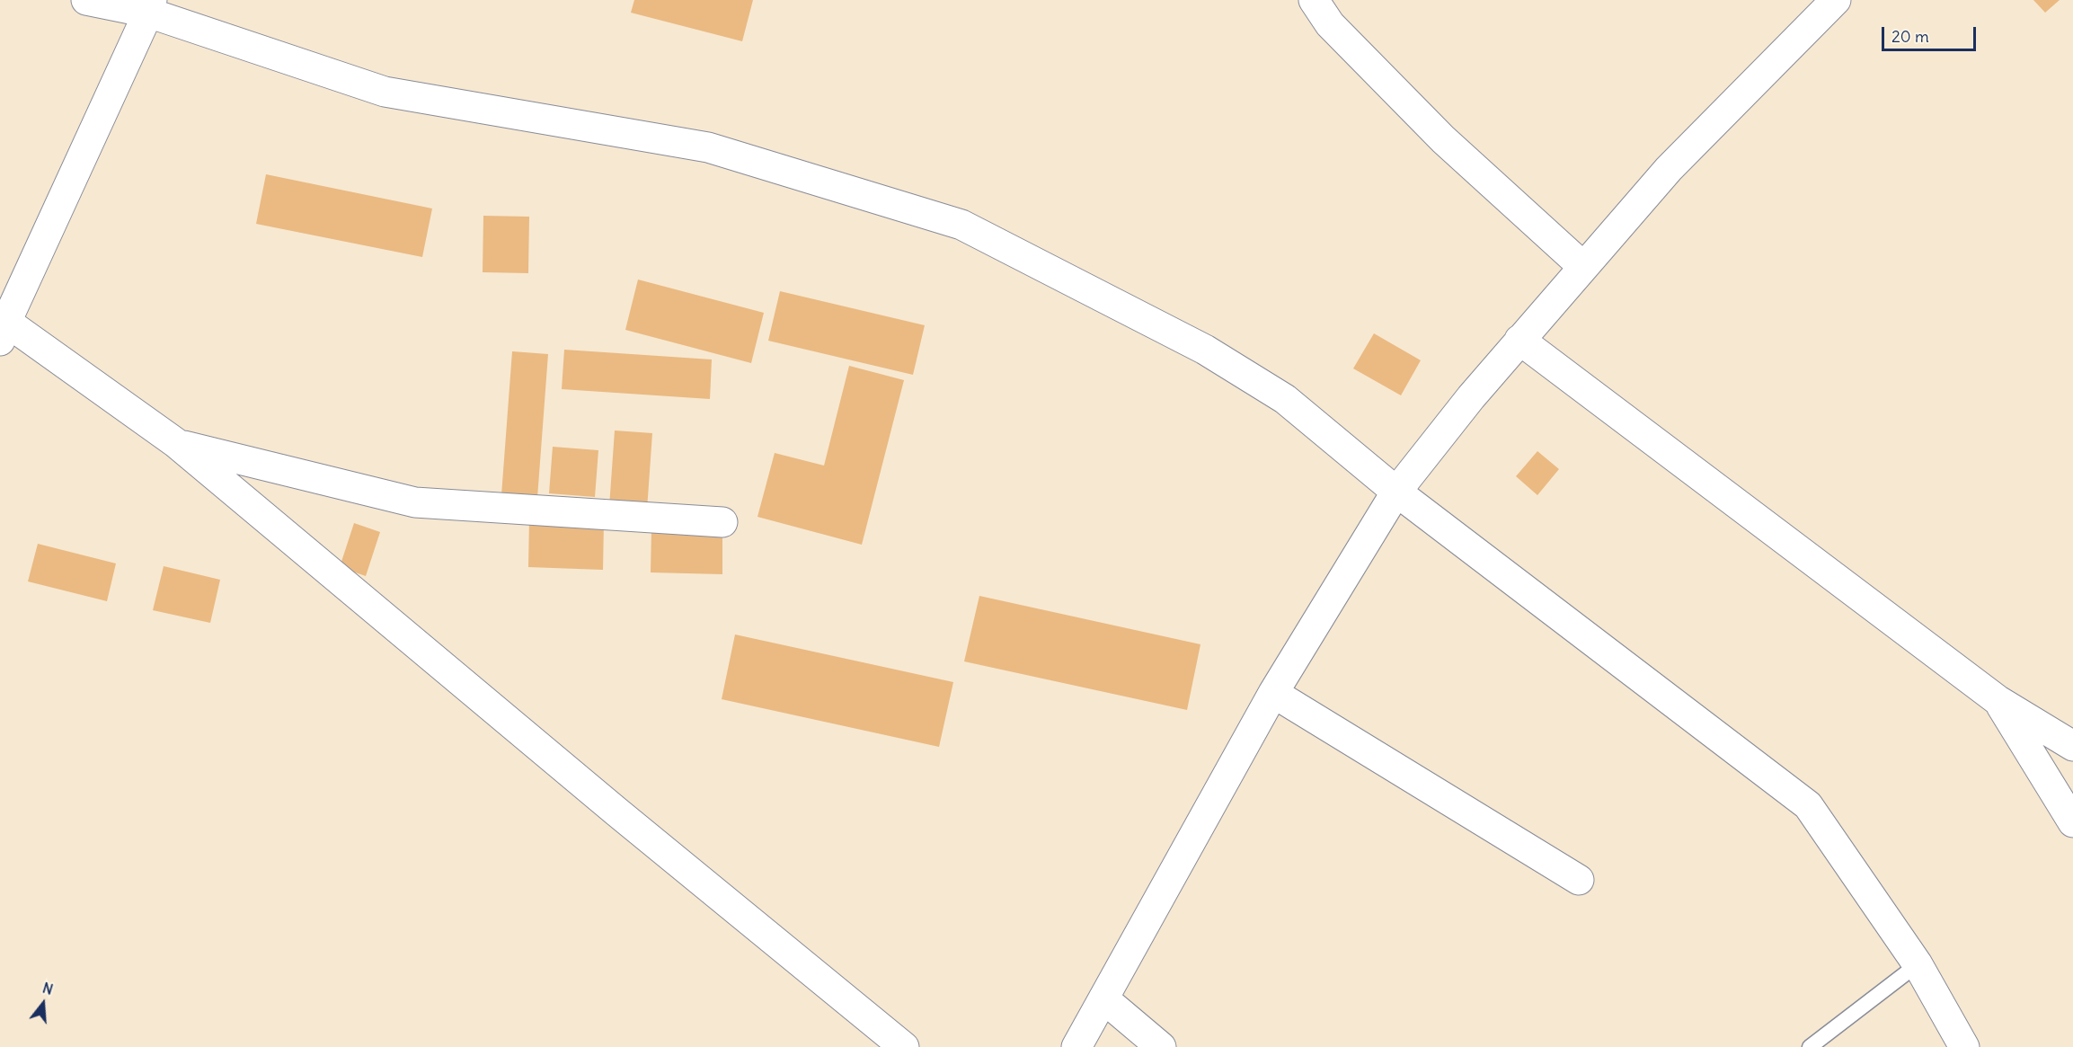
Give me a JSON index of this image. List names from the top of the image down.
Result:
{
  "scale_bar": "20 m",
  "north": "top"
}
